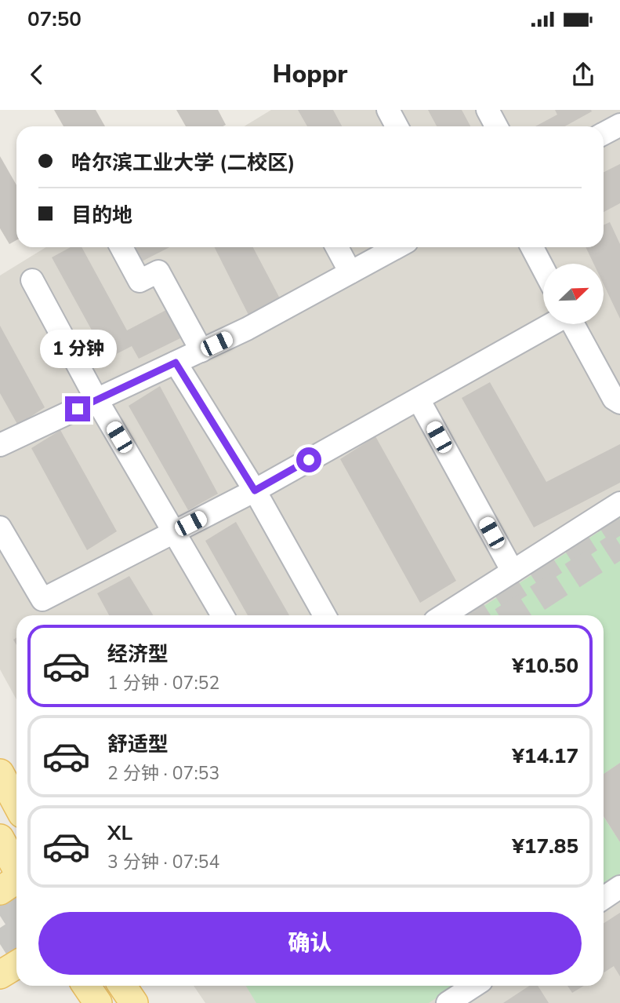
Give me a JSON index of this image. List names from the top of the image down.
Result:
{
  "north": "top right",
  "page": {
    "status": "07:50",
    "header": "Hoppr",
    "banner": ["哈尔滨工业大学 (二校区)", "目的地"],
    "bubble": "1 分钟",
    "list": [
      {
        "name": "经济型",
        "note": "1 分钟 · 07:52",
        "value": "¥10.50"
      },
      {
        "name": "舒适型",
        "note": "2 分钟 · 07:53",
        "value": "¥14.17"
      },
      {
        "name": "XL",
        "note": "3 分钟 · 07:54",
        "value": "¥17.85"
      }
    ],
    "buttons": "确认"
  }
}
